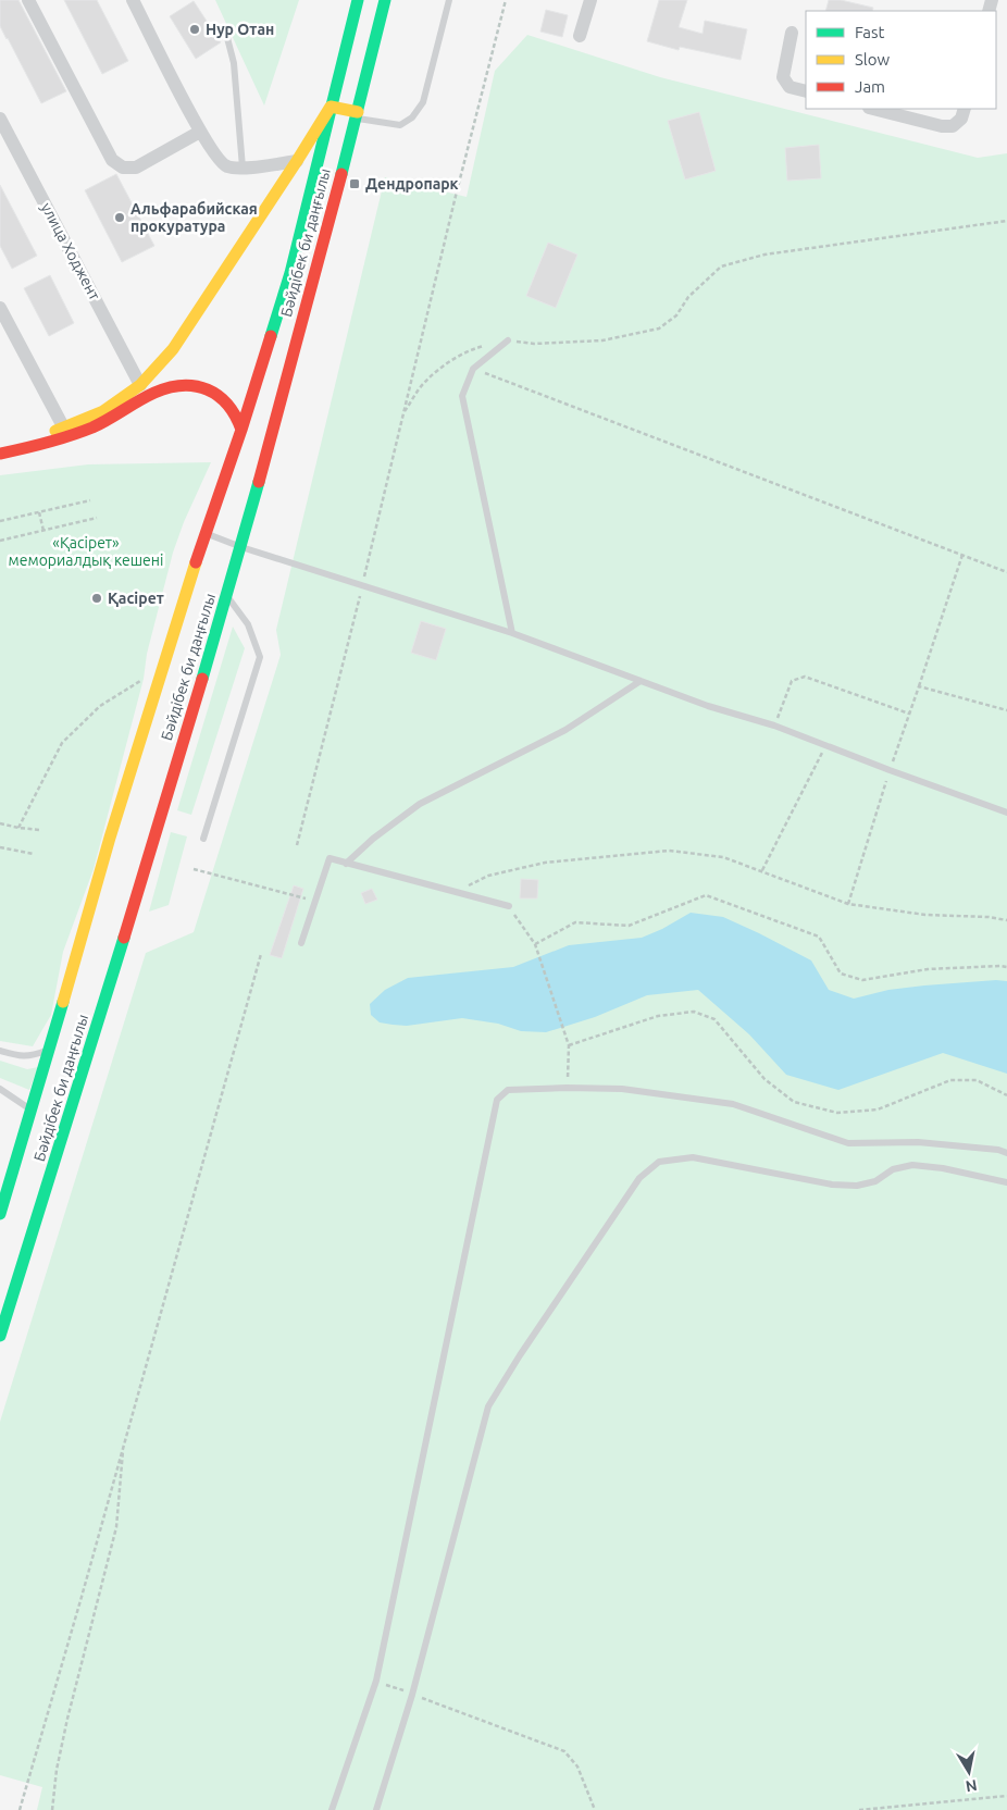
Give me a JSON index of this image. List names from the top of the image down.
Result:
{
  "streets": {
    "main road": ["Бәйдібек би даңғылы"],
    "street": ["улица Ходжент"]
  },
  "parks": ["«Қасірет» мемориалдық кешені"],
  "places": {
    "other": ["Нур Отан", "Альфарабийская прокуратура", "Қасірет"],
    "transit": ["Дендропарк"]
  },
  "legend": ["Fast", "Slow", "Jam"],
  "north": "bottom"
}
